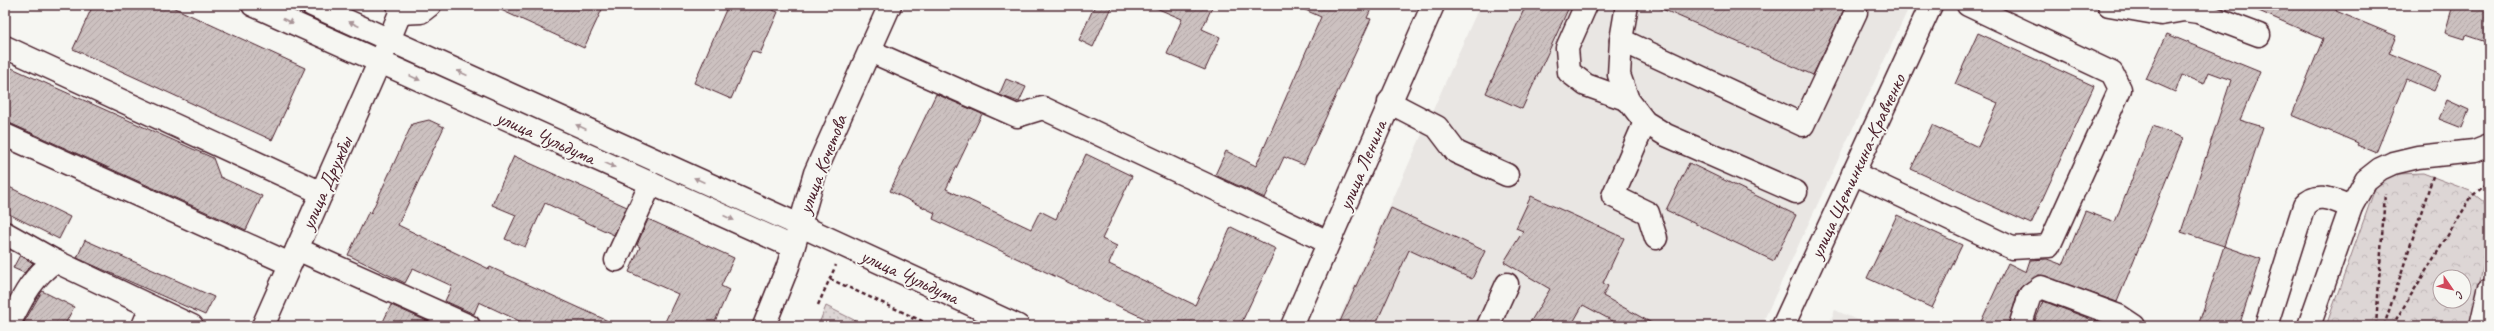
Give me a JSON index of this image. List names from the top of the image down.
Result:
{
  "streets": {
    "main road": [
      "улица Чульдума",
      "улица Кочетова",
      "улица Ленина",
      "улица Щетинкина-Кравченко",
      "улица Дружбы"
    ]
  },
  "crossings": [
    ["улица Чульдума", "улица Кочетова"],
    ["улица Чульдума", "улица Дружбы"]
  ],
  "north": "bottom right"
}
